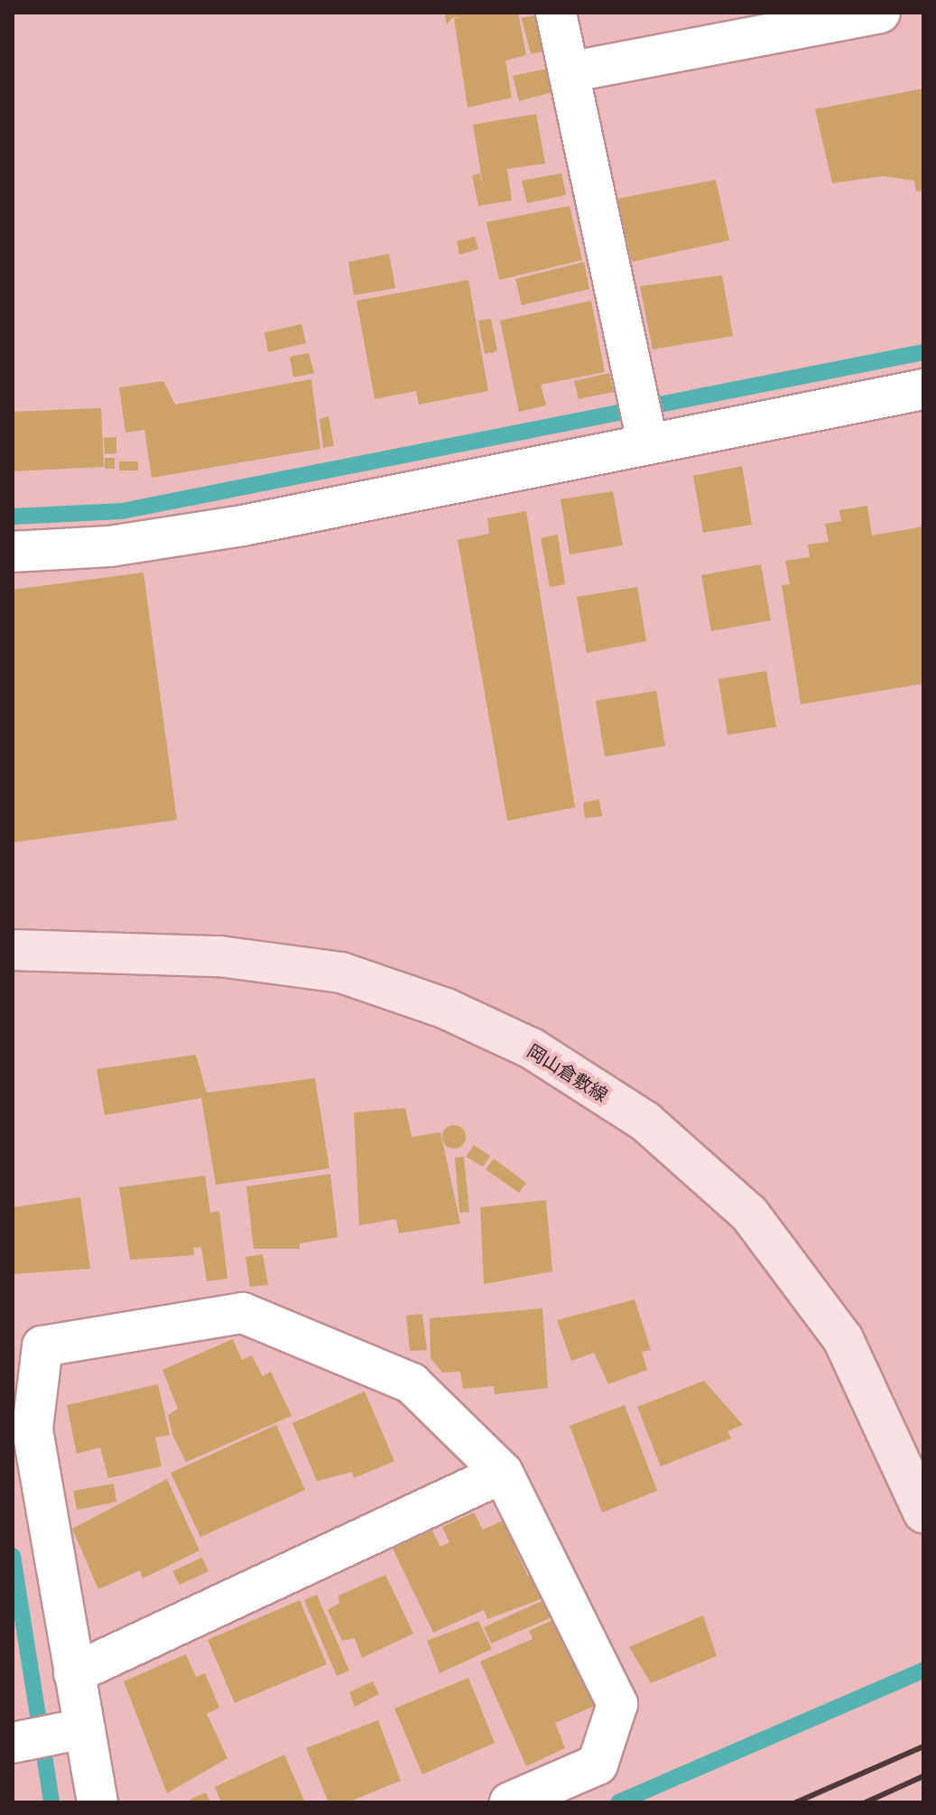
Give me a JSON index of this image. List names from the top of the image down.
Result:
{
  "streets": {
    "main road": ["岡山倉敷線"]
  }
}
